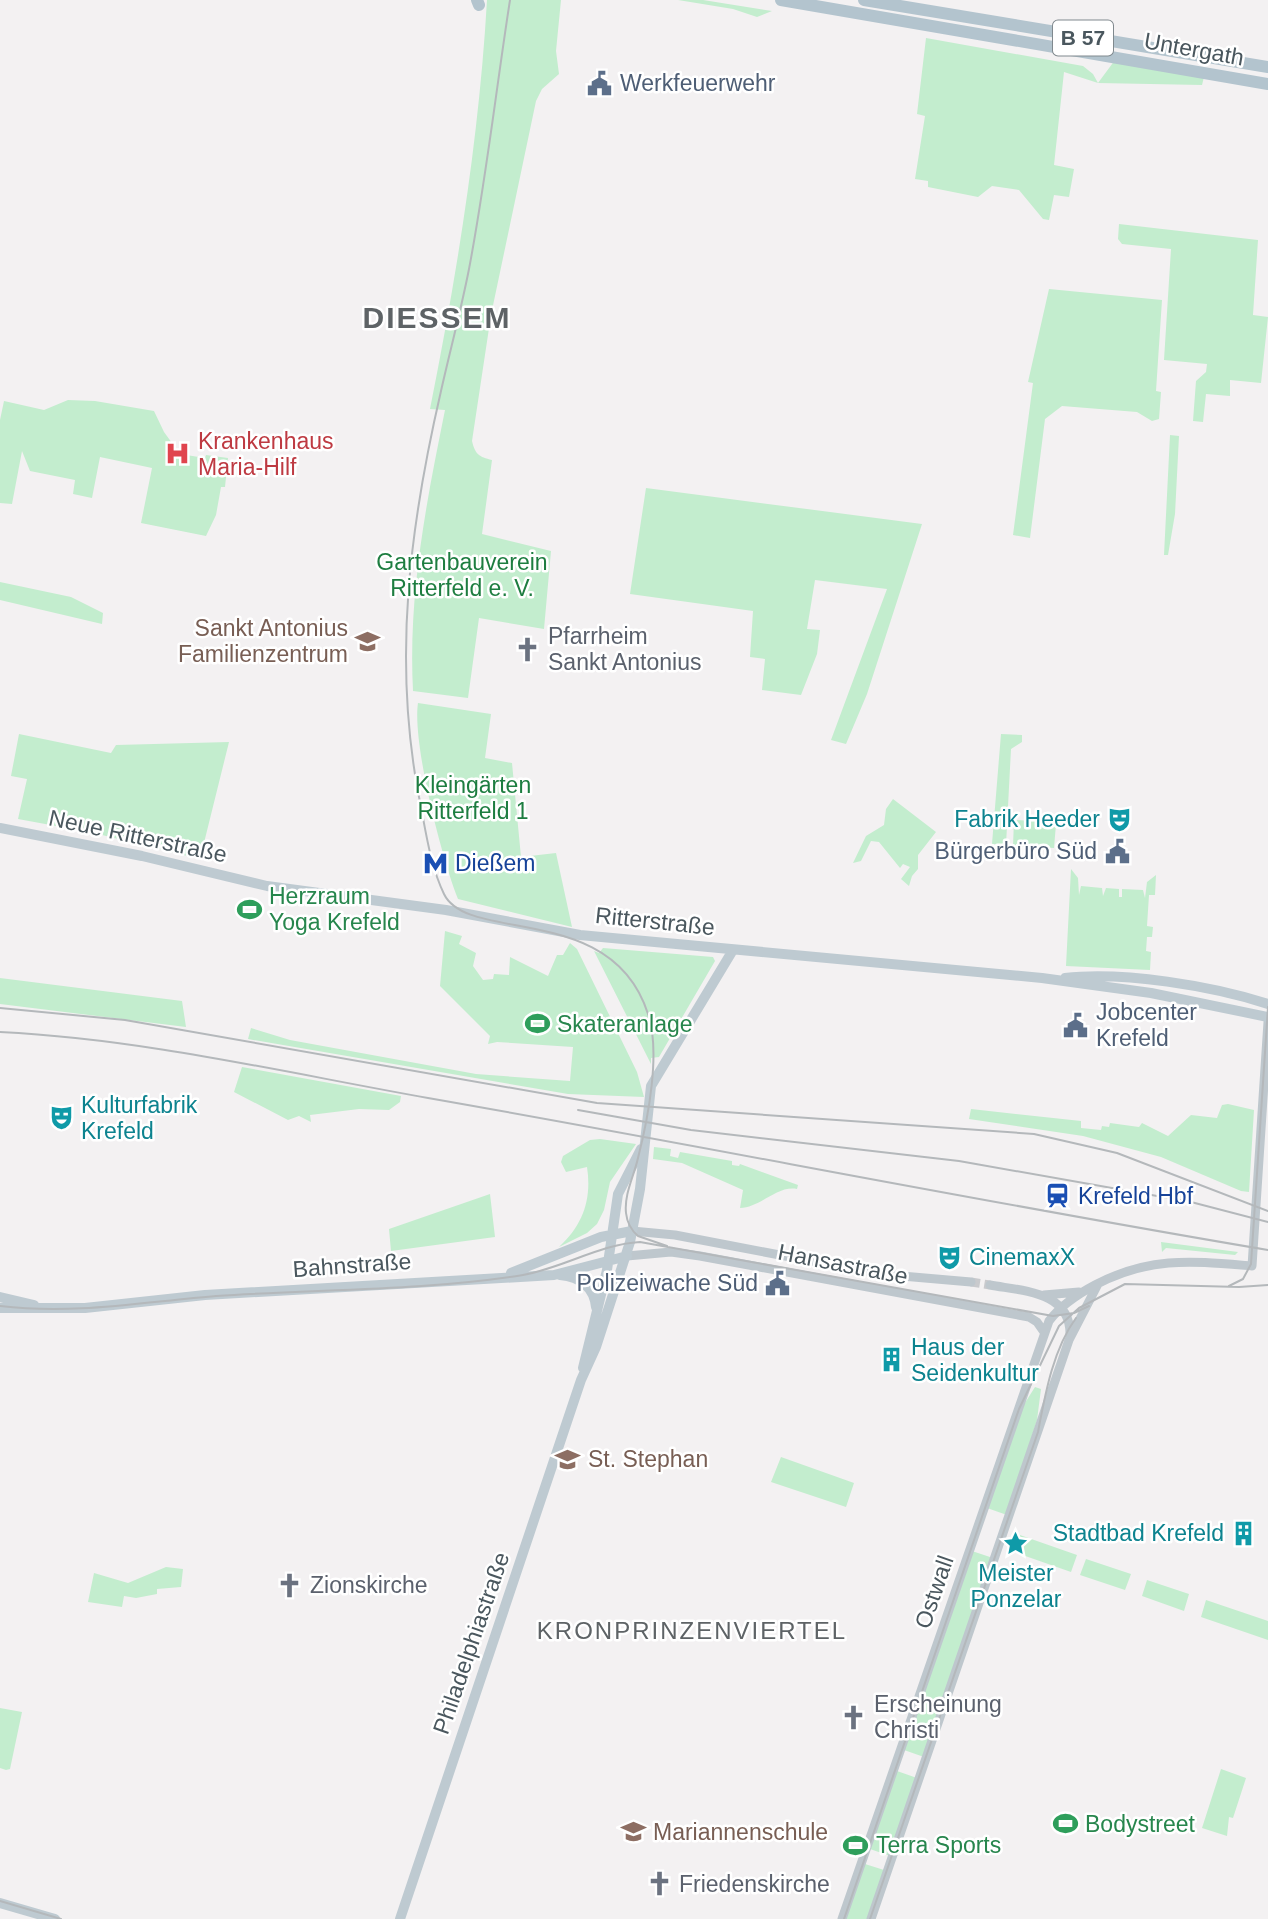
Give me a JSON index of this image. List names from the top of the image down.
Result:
{
  "streets": {
    "main road": [
      "B 57",
      "Untergath",
      "Neue Ritterstraße",
      "Ritterstraße",
      "Bahnstraße",
      "Philadelphiastraße"
    ],
    "street": ["Hansastraße", "Ostwall"]
  },
  "crossings": [
    ["B 57", "Untergath"],
    ["Neue Ritterstraße", "Ritterstraße"],
    ["Hansastraße", "Bahnstraße"],
    ["Hansastraße", "Ostwall"],
    ["Hansastraße", "Philadelphiastraße"],
    ["Bahnstraße", "Philadelphiastraße"]
  ],
  "districts": ["DIESSEM", "KRONPRINZENVIERTEL"],
  "parks": ["Gartenbauverein Ritterfeld e. V.", "Kleingärten Ritterfeld 1"],
  "places": {
    "public building": [
      "Werkfeuerwehr",
      "Bürgerbüro Süd",
      "Jobcenter Krefeld",
      "Polizeiwache Süd"
    ],
    "hospital": ["Krankenhaus Maria-Hilf"],
    "school or university": ["Sankt Antonius Familienzentrum", "St. Stephan", "Mariannenschule"],
    "church": [
      "Pfarrheim Sankt Antonius",
      "Zionskirche",
      "Erscheinung Christi",
      "Friedenskirche"
    ],
    "theatre": ["Fabrik Heeder", "Kulturfabrik Krefeld", "CinemaxX"],
    "metro station": ["Dießem"],
    "sports": [
      "Herzraum Yoga Krefeld",
      "Skateranlage",
      "Bodystreet",
      "Terra Sports"
    ],
    "station": ["Krefeld Hbf"],
    "building": ["Haus der Seidenkultur", "Stadtbad Krefeld"],
    "place": ["Meister Ponzelar"]
  }
}
